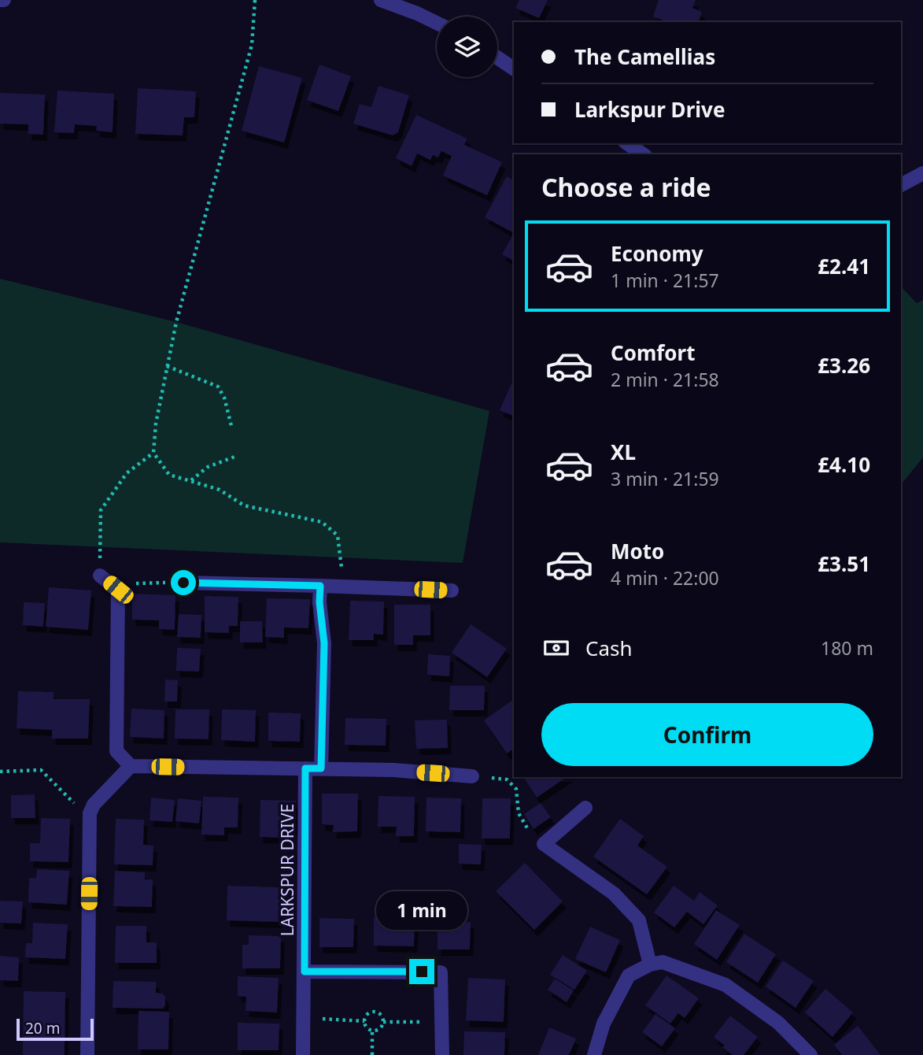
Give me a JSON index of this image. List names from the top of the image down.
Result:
{
  "streets": {
    "street": ["LARKSPUR DRIVE"]
  },
  "scale_bar": "20 m",
  "page": {
    "banner": ["The Camellias", "Larkspur Drive"],
    "heading": "Choose a ride",
    "list": [
      {
        "name": "Economy",
        "note": "1 min · 21:57",
        "value": "£2.41"
      },
      {
        "name": "Comfort",
        "note": "2 min · 21:58",
        "value": "£3.26"
      },
      {
        "name": "XL",
        "note": "3 min · 21:59",
        "value": "£4.10"
      },
      {
        "name": "Moto",
        "note": "4 min · 22:00",
        "value": "£3.51"
      }
    ],
    "pay": ["Cash", "180 m"],
    "buttons": "Confirm",
    "bubble": "1 min",
    "scale": "20 m"
  }
}
